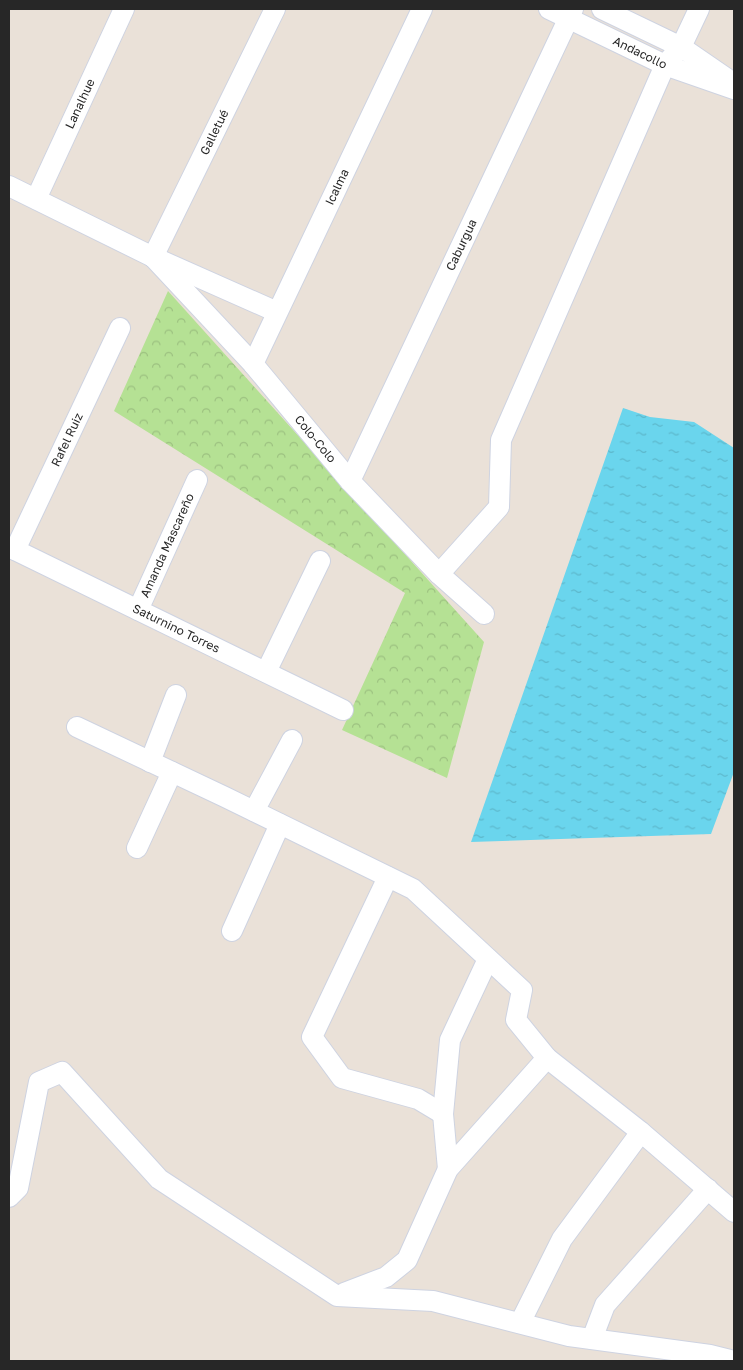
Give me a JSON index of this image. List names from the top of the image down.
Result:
{
  "streets": {
    "street": [
      "Andacollo",
      "Lanalhue",
      "Galletué",
      "Icalma",
      "Caburgua",
      "Rafel Ruiz",
      "Colo-Colo",
      "Amanda Mascareño",
      "Saturnino Torres"
    ]
  },
  "crossings": [
    ["Andacollo", "Caburgua"],
    ["Lanalhue", "Colo-Colo"],
    ["Galletué", "Colo-Colo"],
    ["Icalma", "Colo-Colo"],
    ["Caburgua", "Colo-Colo"],
    ["Rafel Ruiz", "Saturnino Torres"],
    ["Amanda Mascareño", "Saturnino Torres"]
  ]
}
